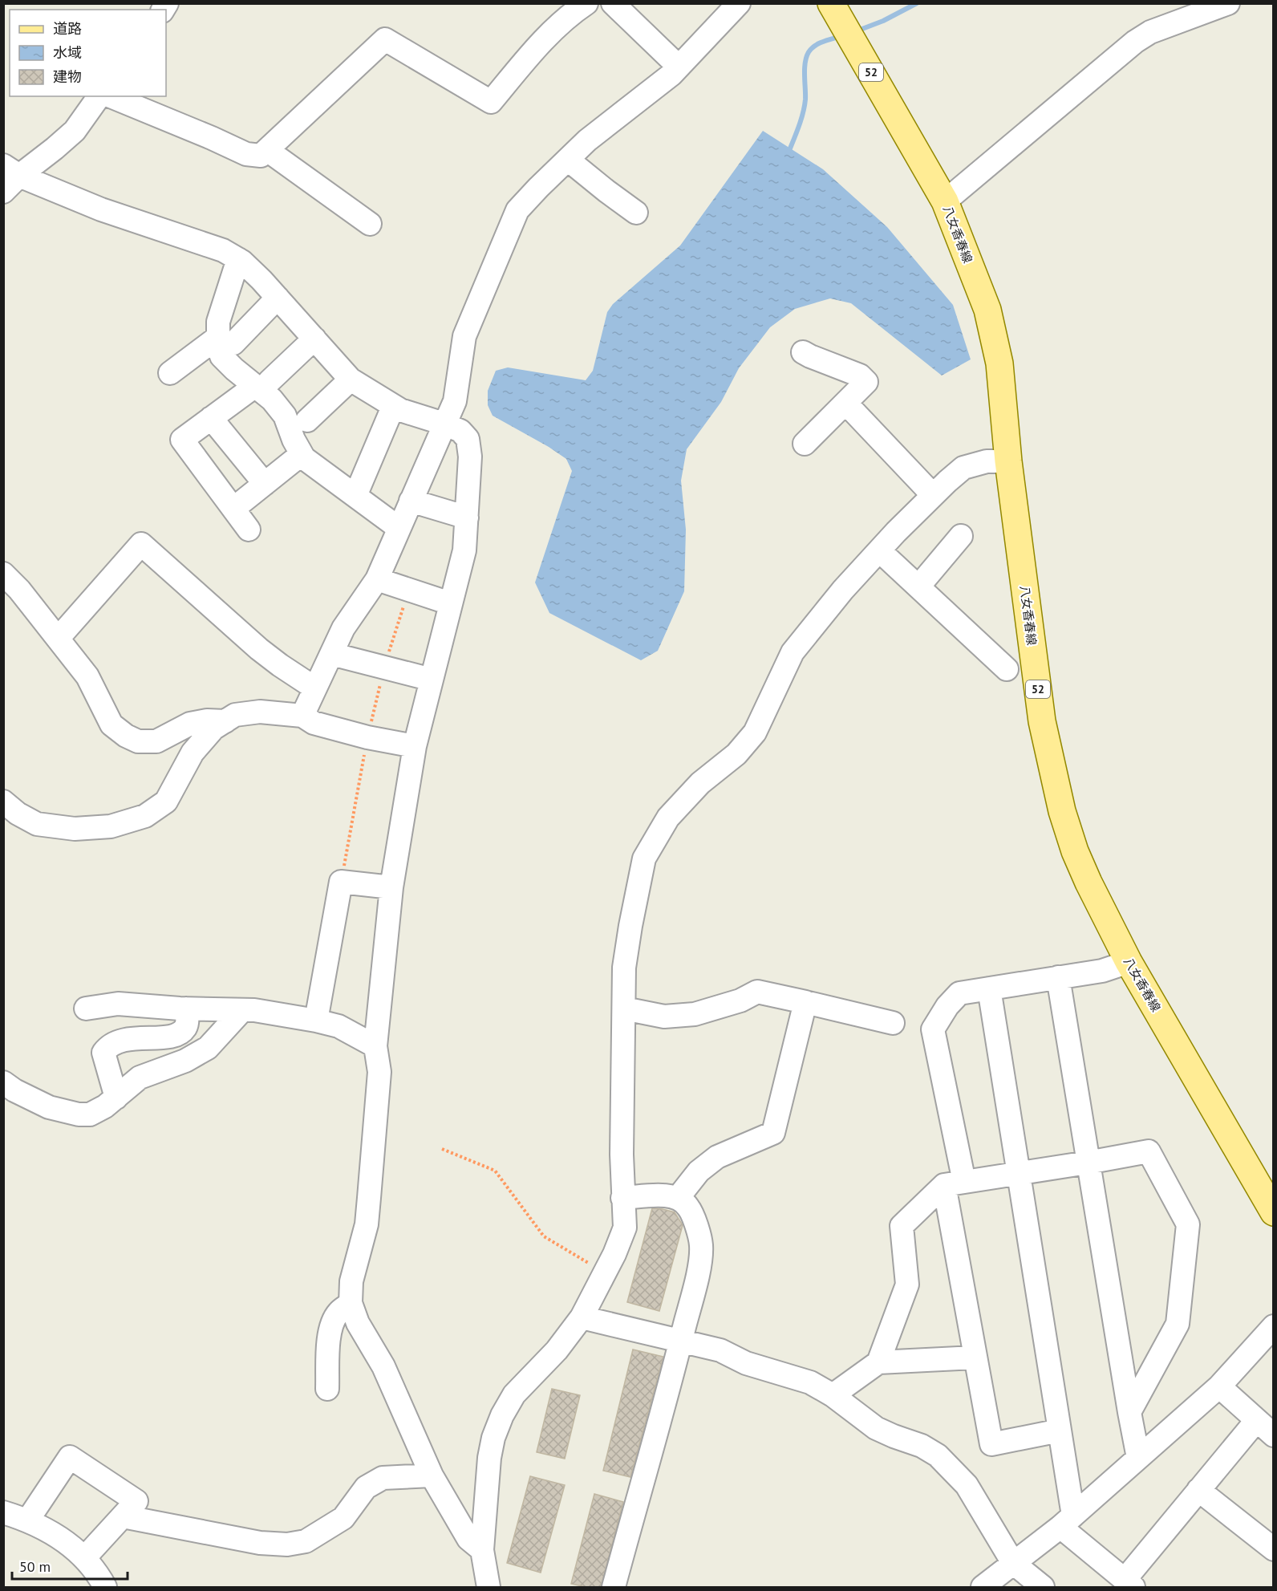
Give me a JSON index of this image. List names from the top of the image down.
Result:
{
  "streets": {
    "main road": ["52", "八女香春線"]
  },
  "legend": ["道路", "水域", "建物"],
  "scale_bar": "50 m"
}
